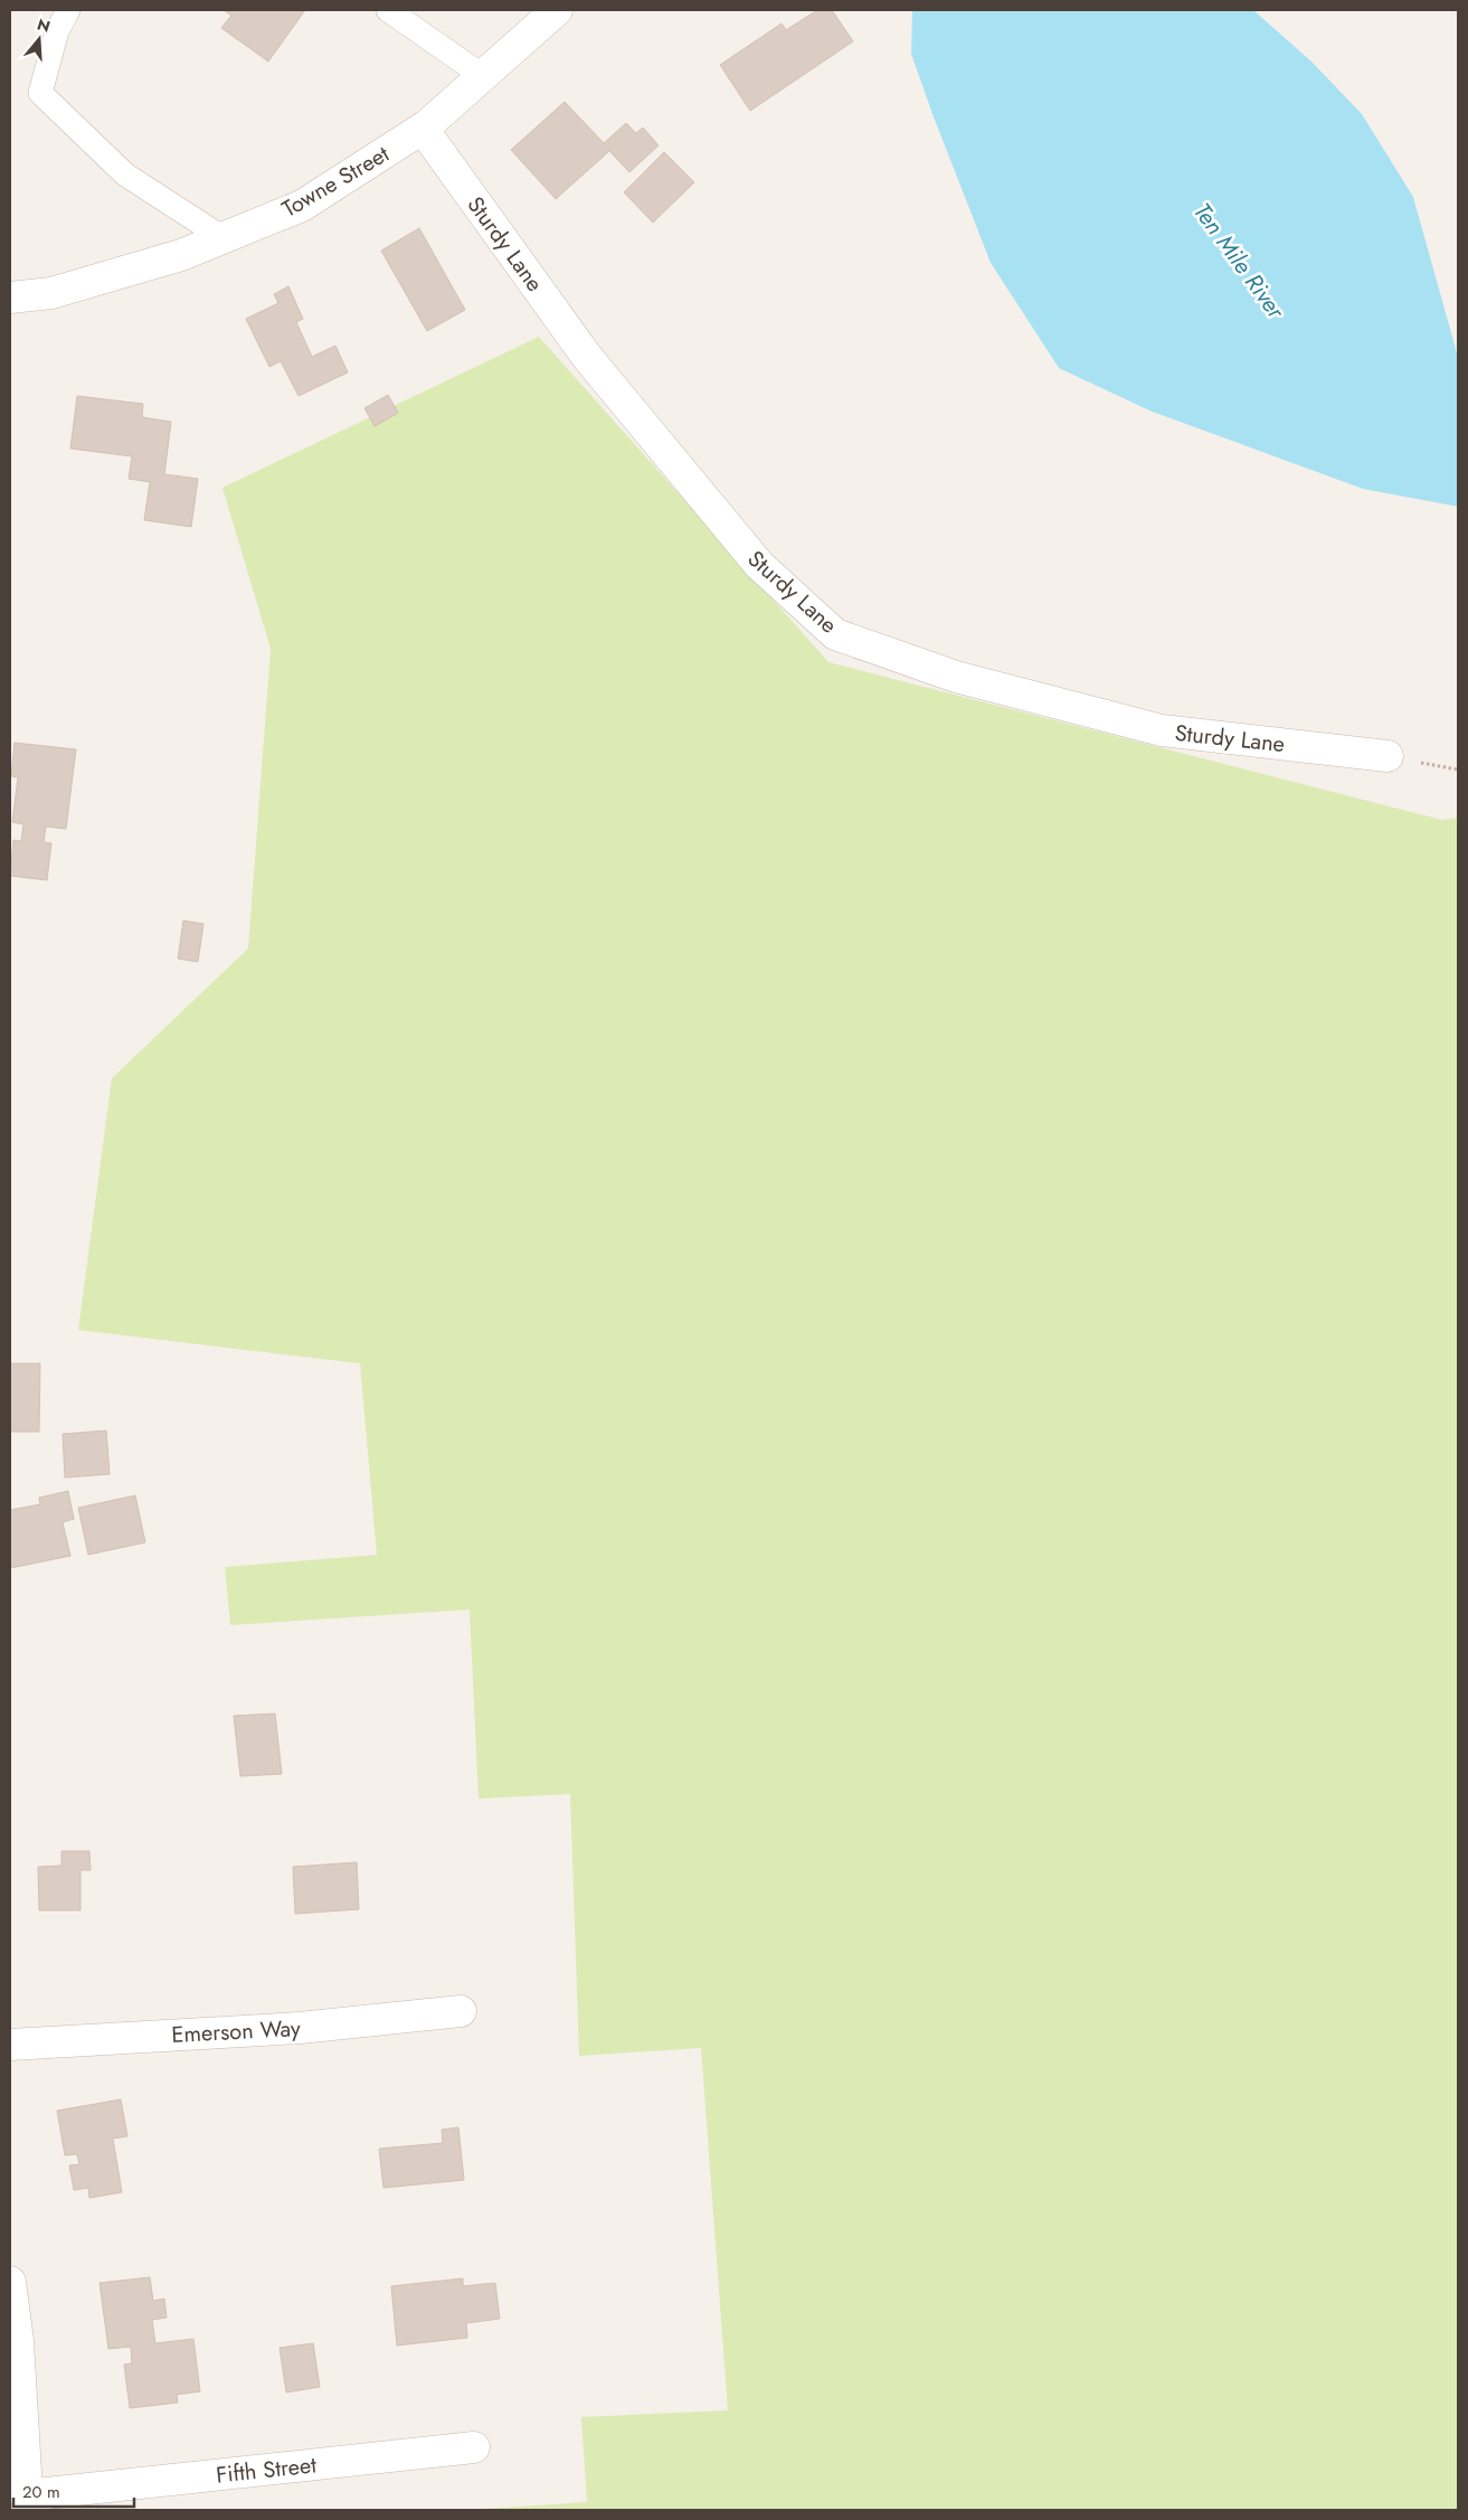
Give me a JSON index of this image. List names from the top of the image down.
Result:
{
  "streets": {
    "street": [
      "Towne Street",
      "Sturdy Lane",
      "Emerson Way",
      "Fifth Street"
    ]
  },
  "crossings": [
    ["Towne Street", "Sturdy Lane"]
  ],
  "water": ["Ten Mile River"],
  "scale_bar": "20 m",
  "north": "top"
}
